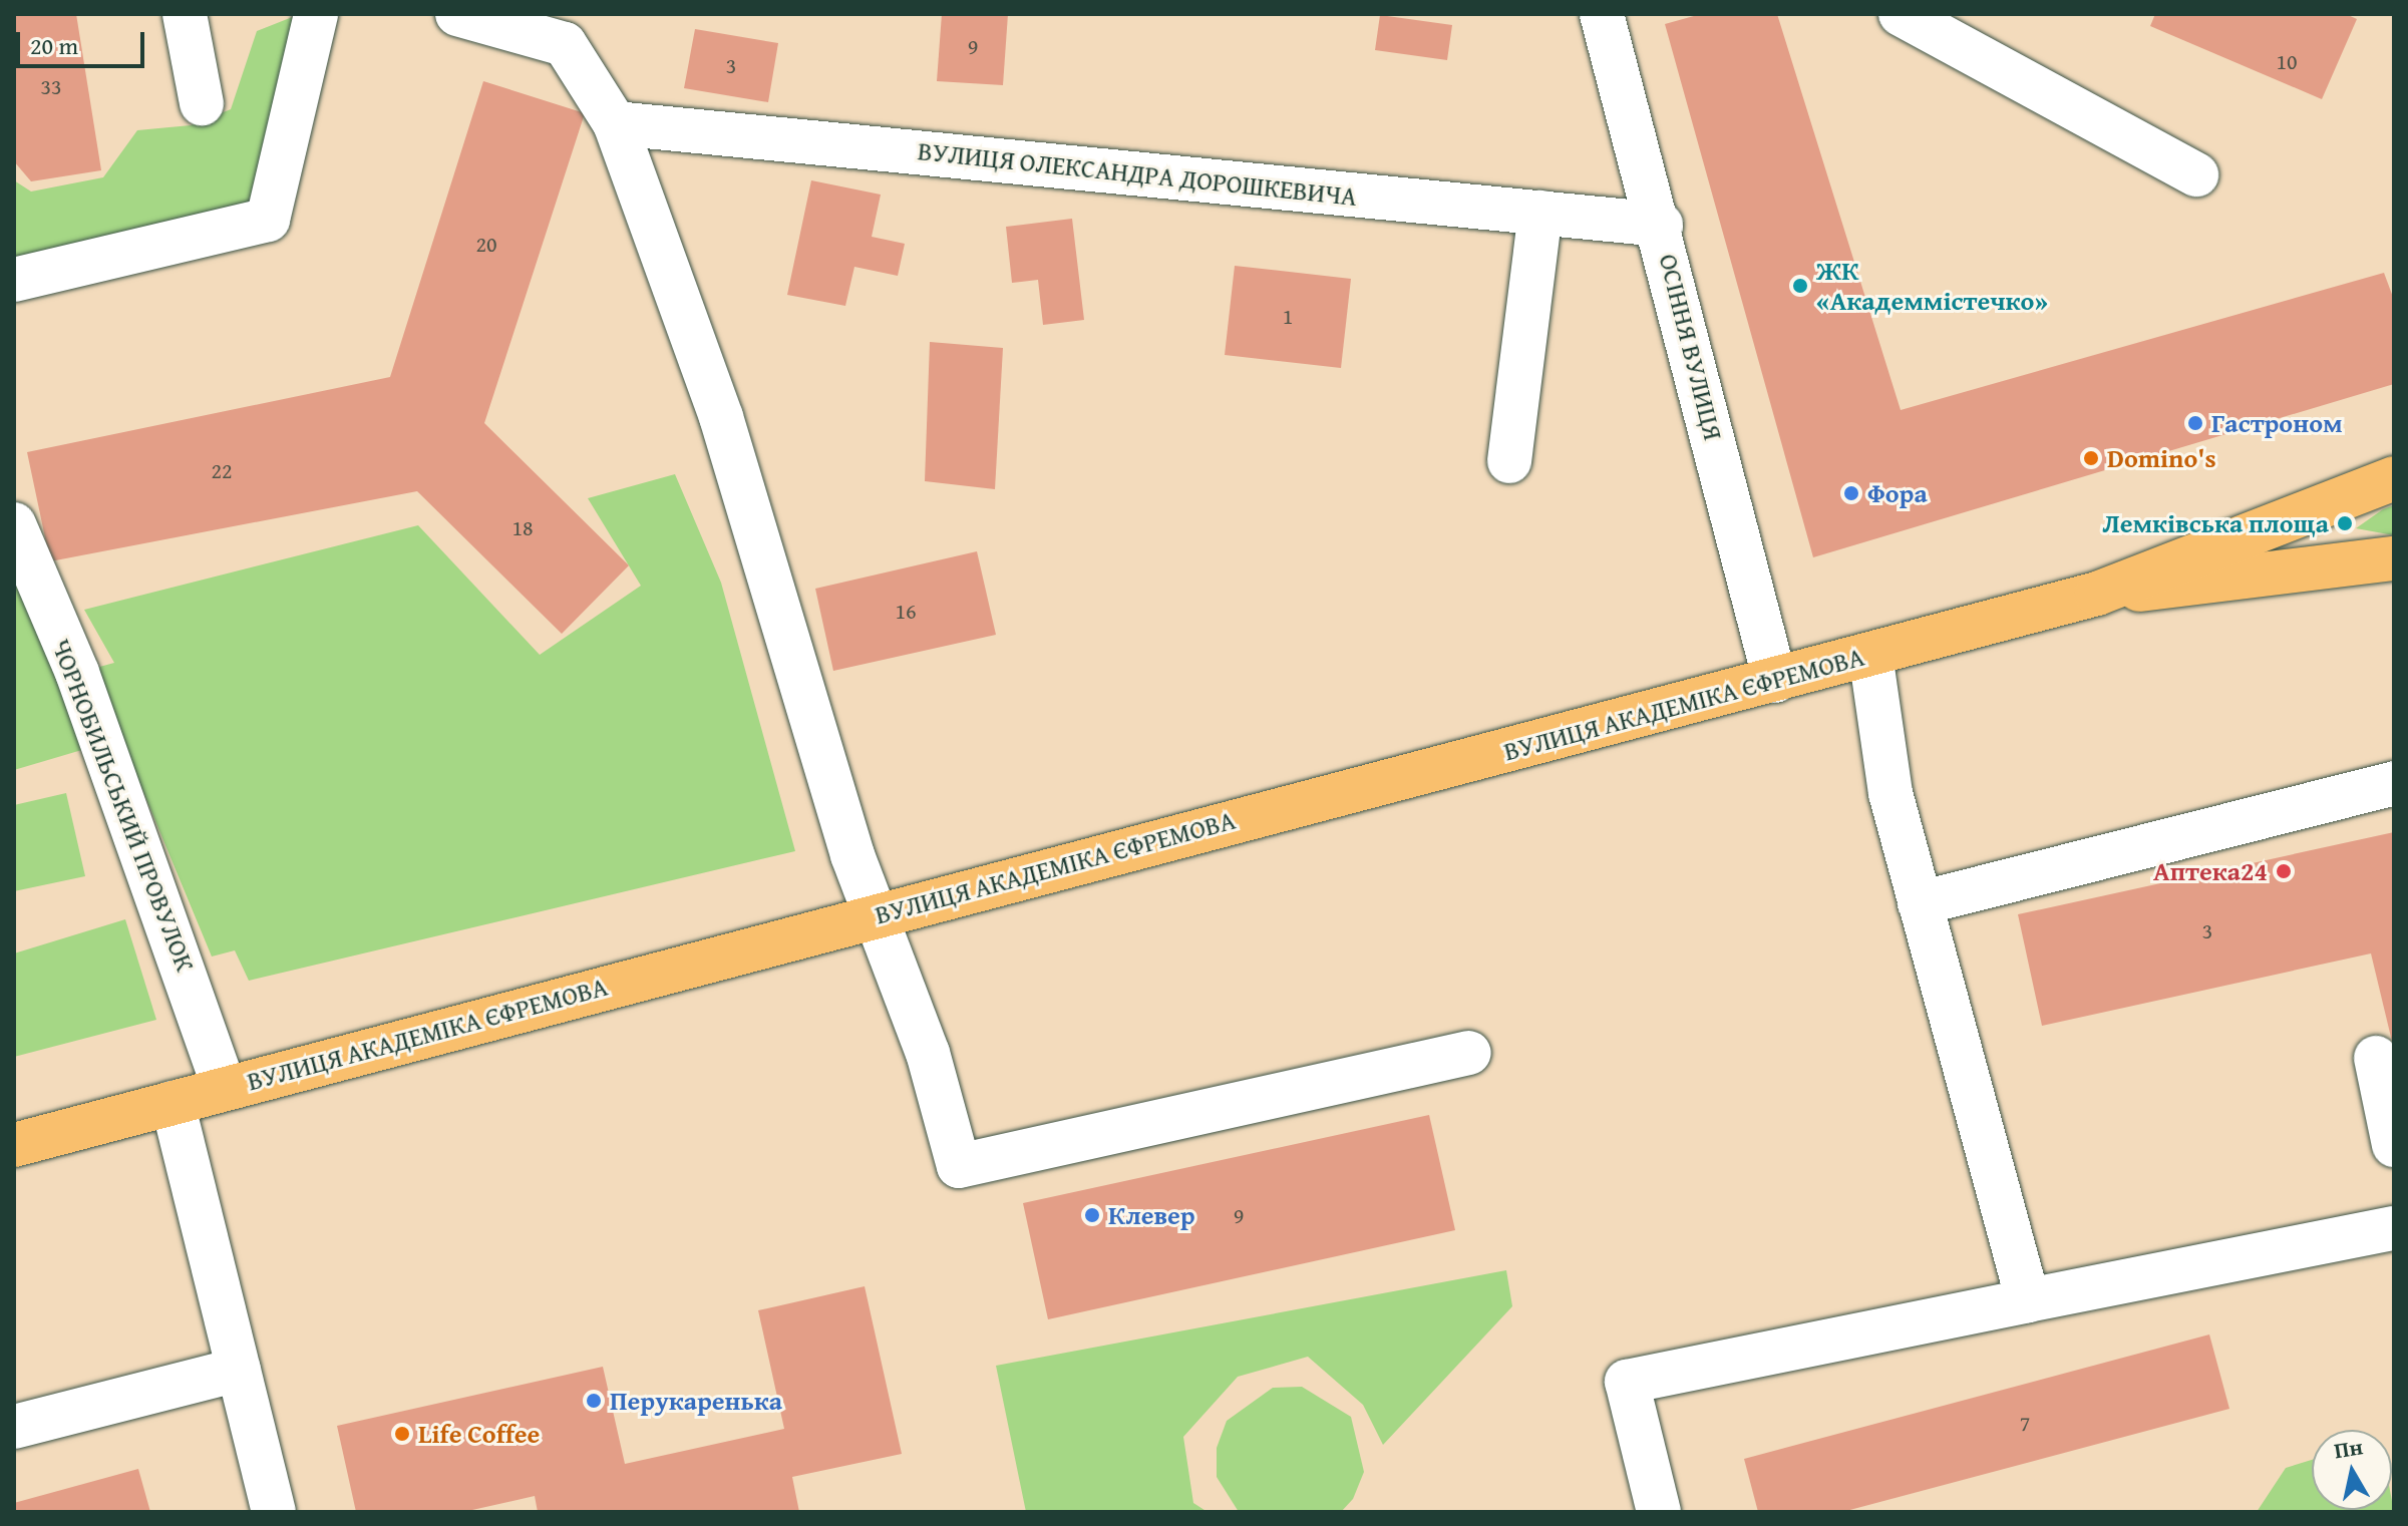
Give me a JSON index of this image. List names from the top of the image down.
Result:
{
  "streets": {
    "main road": ["ВУЛИЦЯ АКАДЕМІКА ЄФРЕМОВА"],
    "street": ["ВУЛИЦЯ ОЛЕКСАНДРА ДОРОШКЕВИЧА", "ОСІННЯ ВУЛИЦЯ", "ЧОРНОБИЛЬСЬКИЙ ПРОВУЛОК"]
  },
  "crossings": [
    ["ВУЛИЦЯ ОЛЕКСАНДРА ДОРОШКЕВИЧА", "ОСІННЯ ВУЛИЦЯ"],
    ["ОСІННЯ ВУЛИЦЯ", "ВУЛИЦЯ АКАДЕМІКА ЄФРЕМОВА"],
    ["ВУЛИЦЯ АКАДЕМІКА ЄФРЕМОВА", "ЧОРНОБИЛЬСЬКИЙ ПРОВУЛОК"]
  ],
  "places": [
    "ЖК «Академмістечко»",
    "Гастроном",
    "Domino's",
    "Фора",
    "Лемківська площа",
    "Аптека24",
    "Клевер",
    "Перукаренька",
    "Life Coffee"
  ],
  "house_numbers": [
    "9",
    "10",
    "3",
    "33",
    "20",
    "1",
    "22",
    "18",
    "16",
    "3",
    "9",
    "7"
  ],
  "scale_bar": "20 m",
  "north": "top"
}
